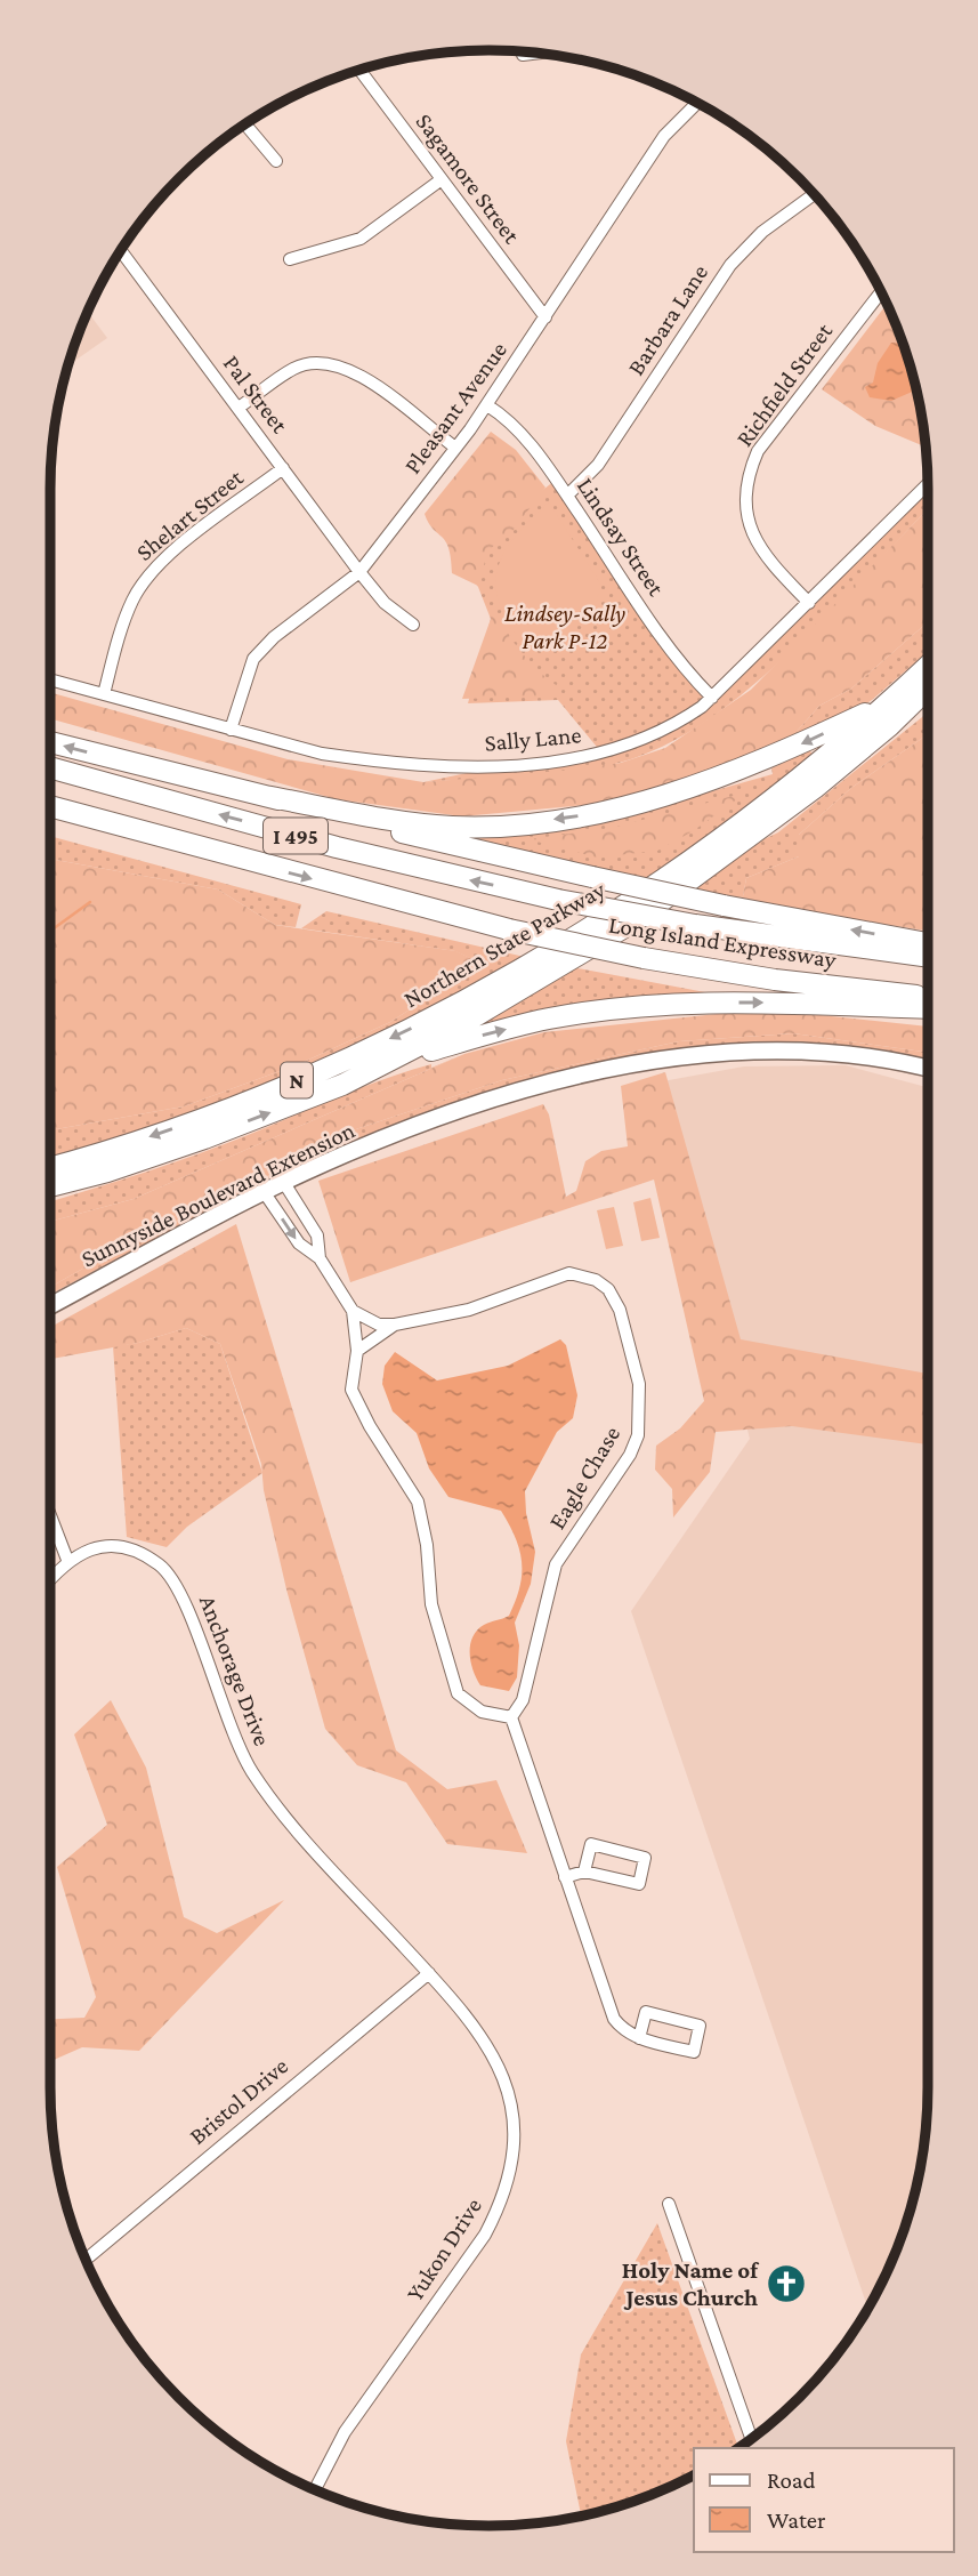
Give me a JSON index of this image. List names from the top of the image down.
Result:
{
  "streets": {
    "highway": [
      "I 495",
      "Long Island Expressway",
      "Northern State Parkway",
      "N"
    ],
    "main road": ["Sunnyside Boulevard Extension"],
    "street": [
      "Sagamore Street",
      "Barbara Lane",
      "Richfield Street",
      "Pal Street",
      "Pleasant Avenue",
      "Shelart Street",
      "Lindsay Street",
      "Sally Lane",
      "Eagle Chase",
      "Anchorage Drive",
      "Bristol Drive",
      "Yukon Drive"
    ]
  },
  "crossings": [
    ["Sagamore Street", "Pleasant Avenue"],
    ["Barbara Lane", "Lindsay Street"],
    ["Richfield Street", "Sally Lane"],
    ["Pal Street", "Pleasant Avenue"],
    ["Pal Street", "Shelart Street"],
    ["Pleasant Avenue", "Lindsay Street"],
    ["Pleasant Avenue", "Sally Lane"],
    ["Shelart Street", "Sally Lane"],
    ["Lindsay Street", "Sally Lane"],
    ["Anchorage Drive", "Bristol Drive"],
    ["Anchorage Drive", "Yukon Drive"],
    ["Bristol Drive", "Yukon Drive"]
  ],
  "parks": ["Lindsey-Sally Park P-12"],
  "places": {
    "church": ["Holy Name of Jesus Church"]
  },
  "legend": ["Road", "Water"]
}
